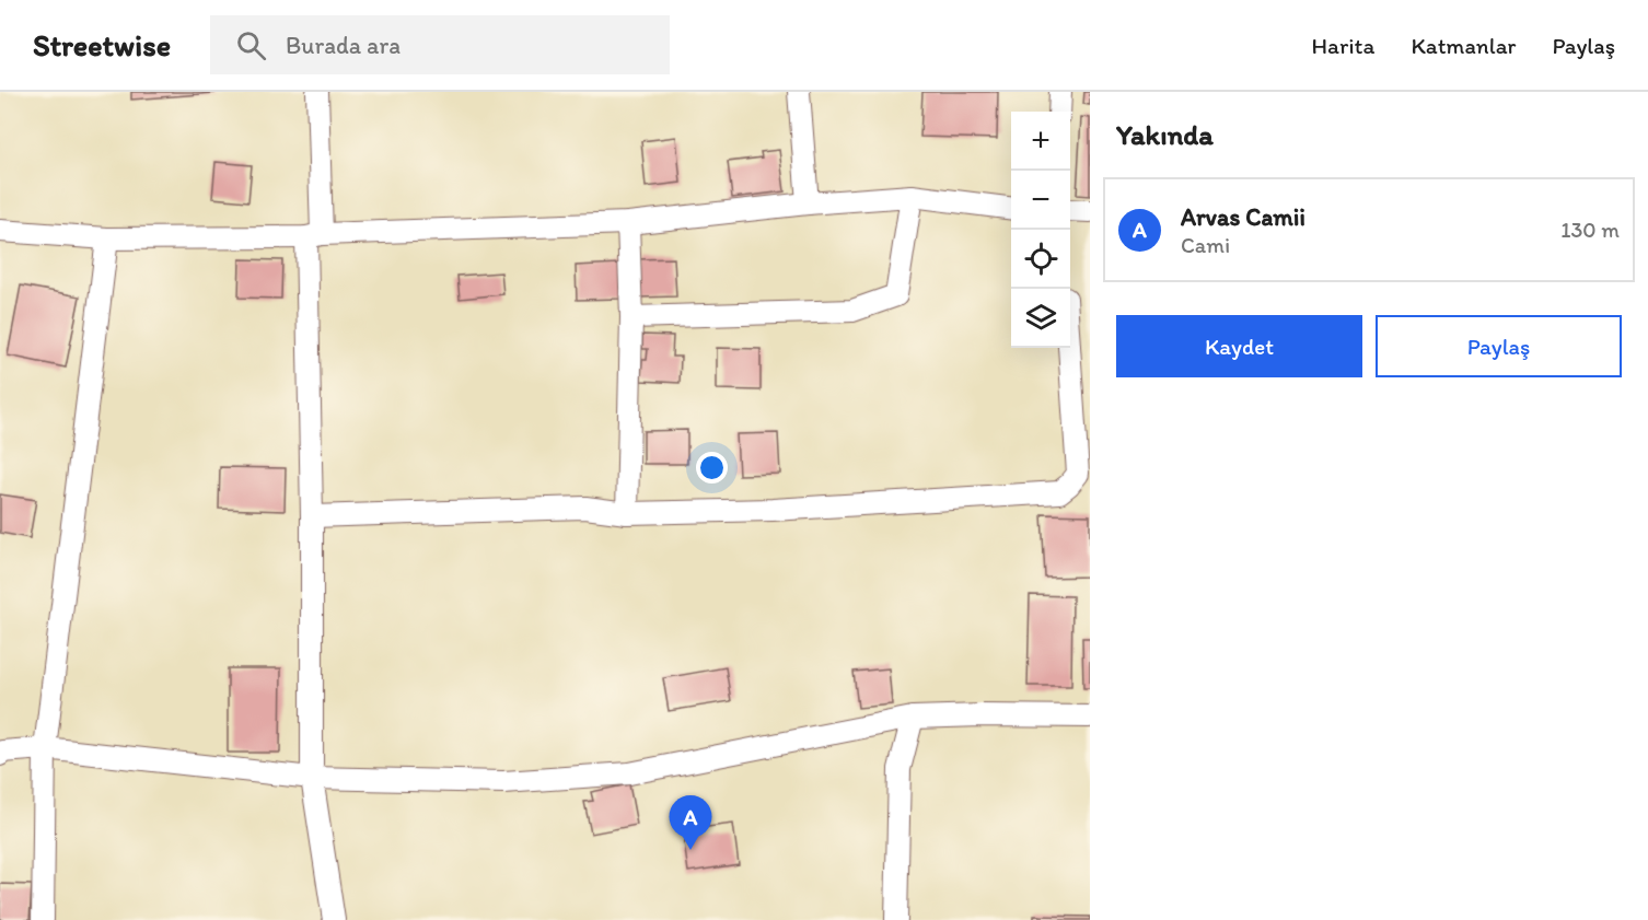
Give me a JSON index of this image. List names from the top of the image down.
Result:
{
  "page": {
    "header": "Streetwise",
    "search": "Burada ara",
    "nav": ["Harita", "Katmanlar", "Paylaş"],
    "heading": "Yakında",
    "map_buttons": ["+", "−"],
    "list": [
      {
        "mark": "A",
        "name": "Arvas Camii",
        "note": "Cami",
        "value": "130 m"
      }
    ],
    "buttons": ["Kaydet", "Paylaş"],
    "pins": "A"
  }
}
